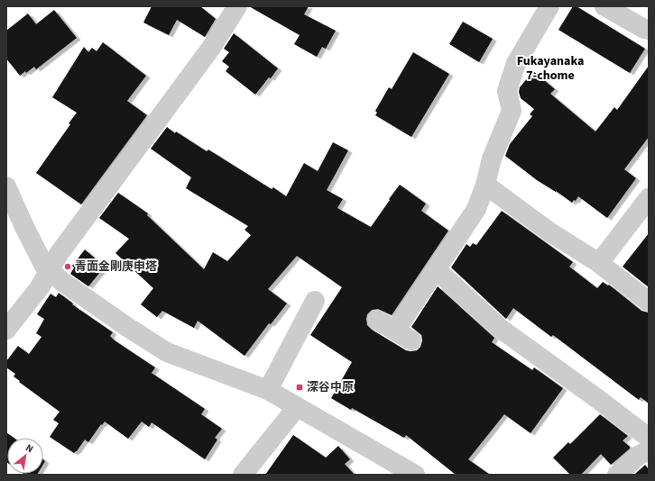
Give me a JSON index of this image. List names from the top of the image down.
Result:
{
  "districts": ["Fukayanaka 7-chome"],
  "places": {
    "other": ["青面金剛庚申塔"],
    "transit": ["深谷中原"]
  },
  "north": "top right"
}
